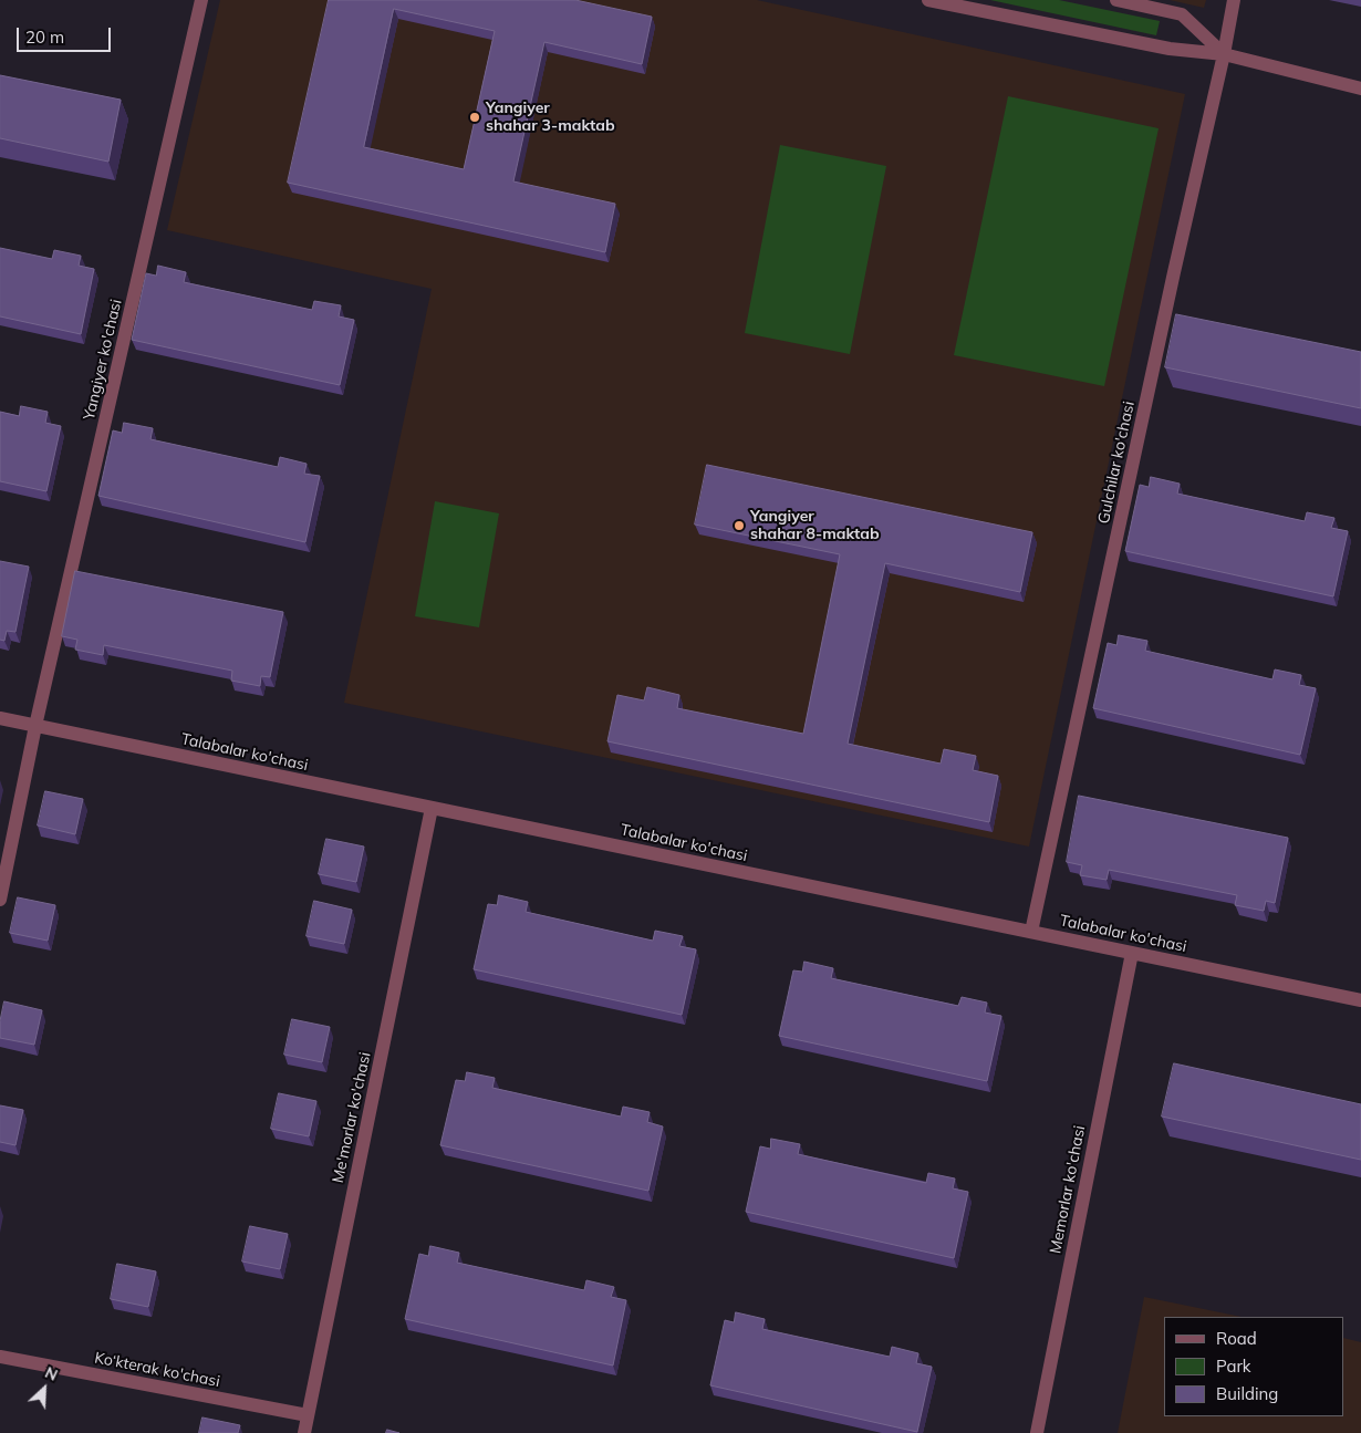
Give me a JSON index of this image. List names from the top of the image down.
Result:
{
  "streets": {
    "street": [
      "Yangiyer ko'chasi",
      "Gulchilar ko'chasi",
      "Talabalar ko'chasi",
      "Me'morlar ko'chasi",
      "Memorlar ko'chasi",
      "Ko‘kterak ko'chasi"
    ]
  },
  "crossings": [
    ["Yangiyer ko'chasi", "Talabalar ko'chasi"],
    ["Gulchilar ko'chasi", "Talabalar ko'chasi"],
    ["Talabalar ko'chasi", "Me'morlar ko'chasi"],
    ["Talabalar ko'chasi", "Memorlar ko'chasi"],
    ["Me'morlar ko'chasi", "Ko‘kterak ko'chasi"]
  ],
  "places": ["Yangiyer shahar 3-maktab", "Yangiyer shahar 8-maktab"],
  "legend": ["Road", "Park", "Building"],
  "scale_bar": "20 m",
  "north": "top right"
}
